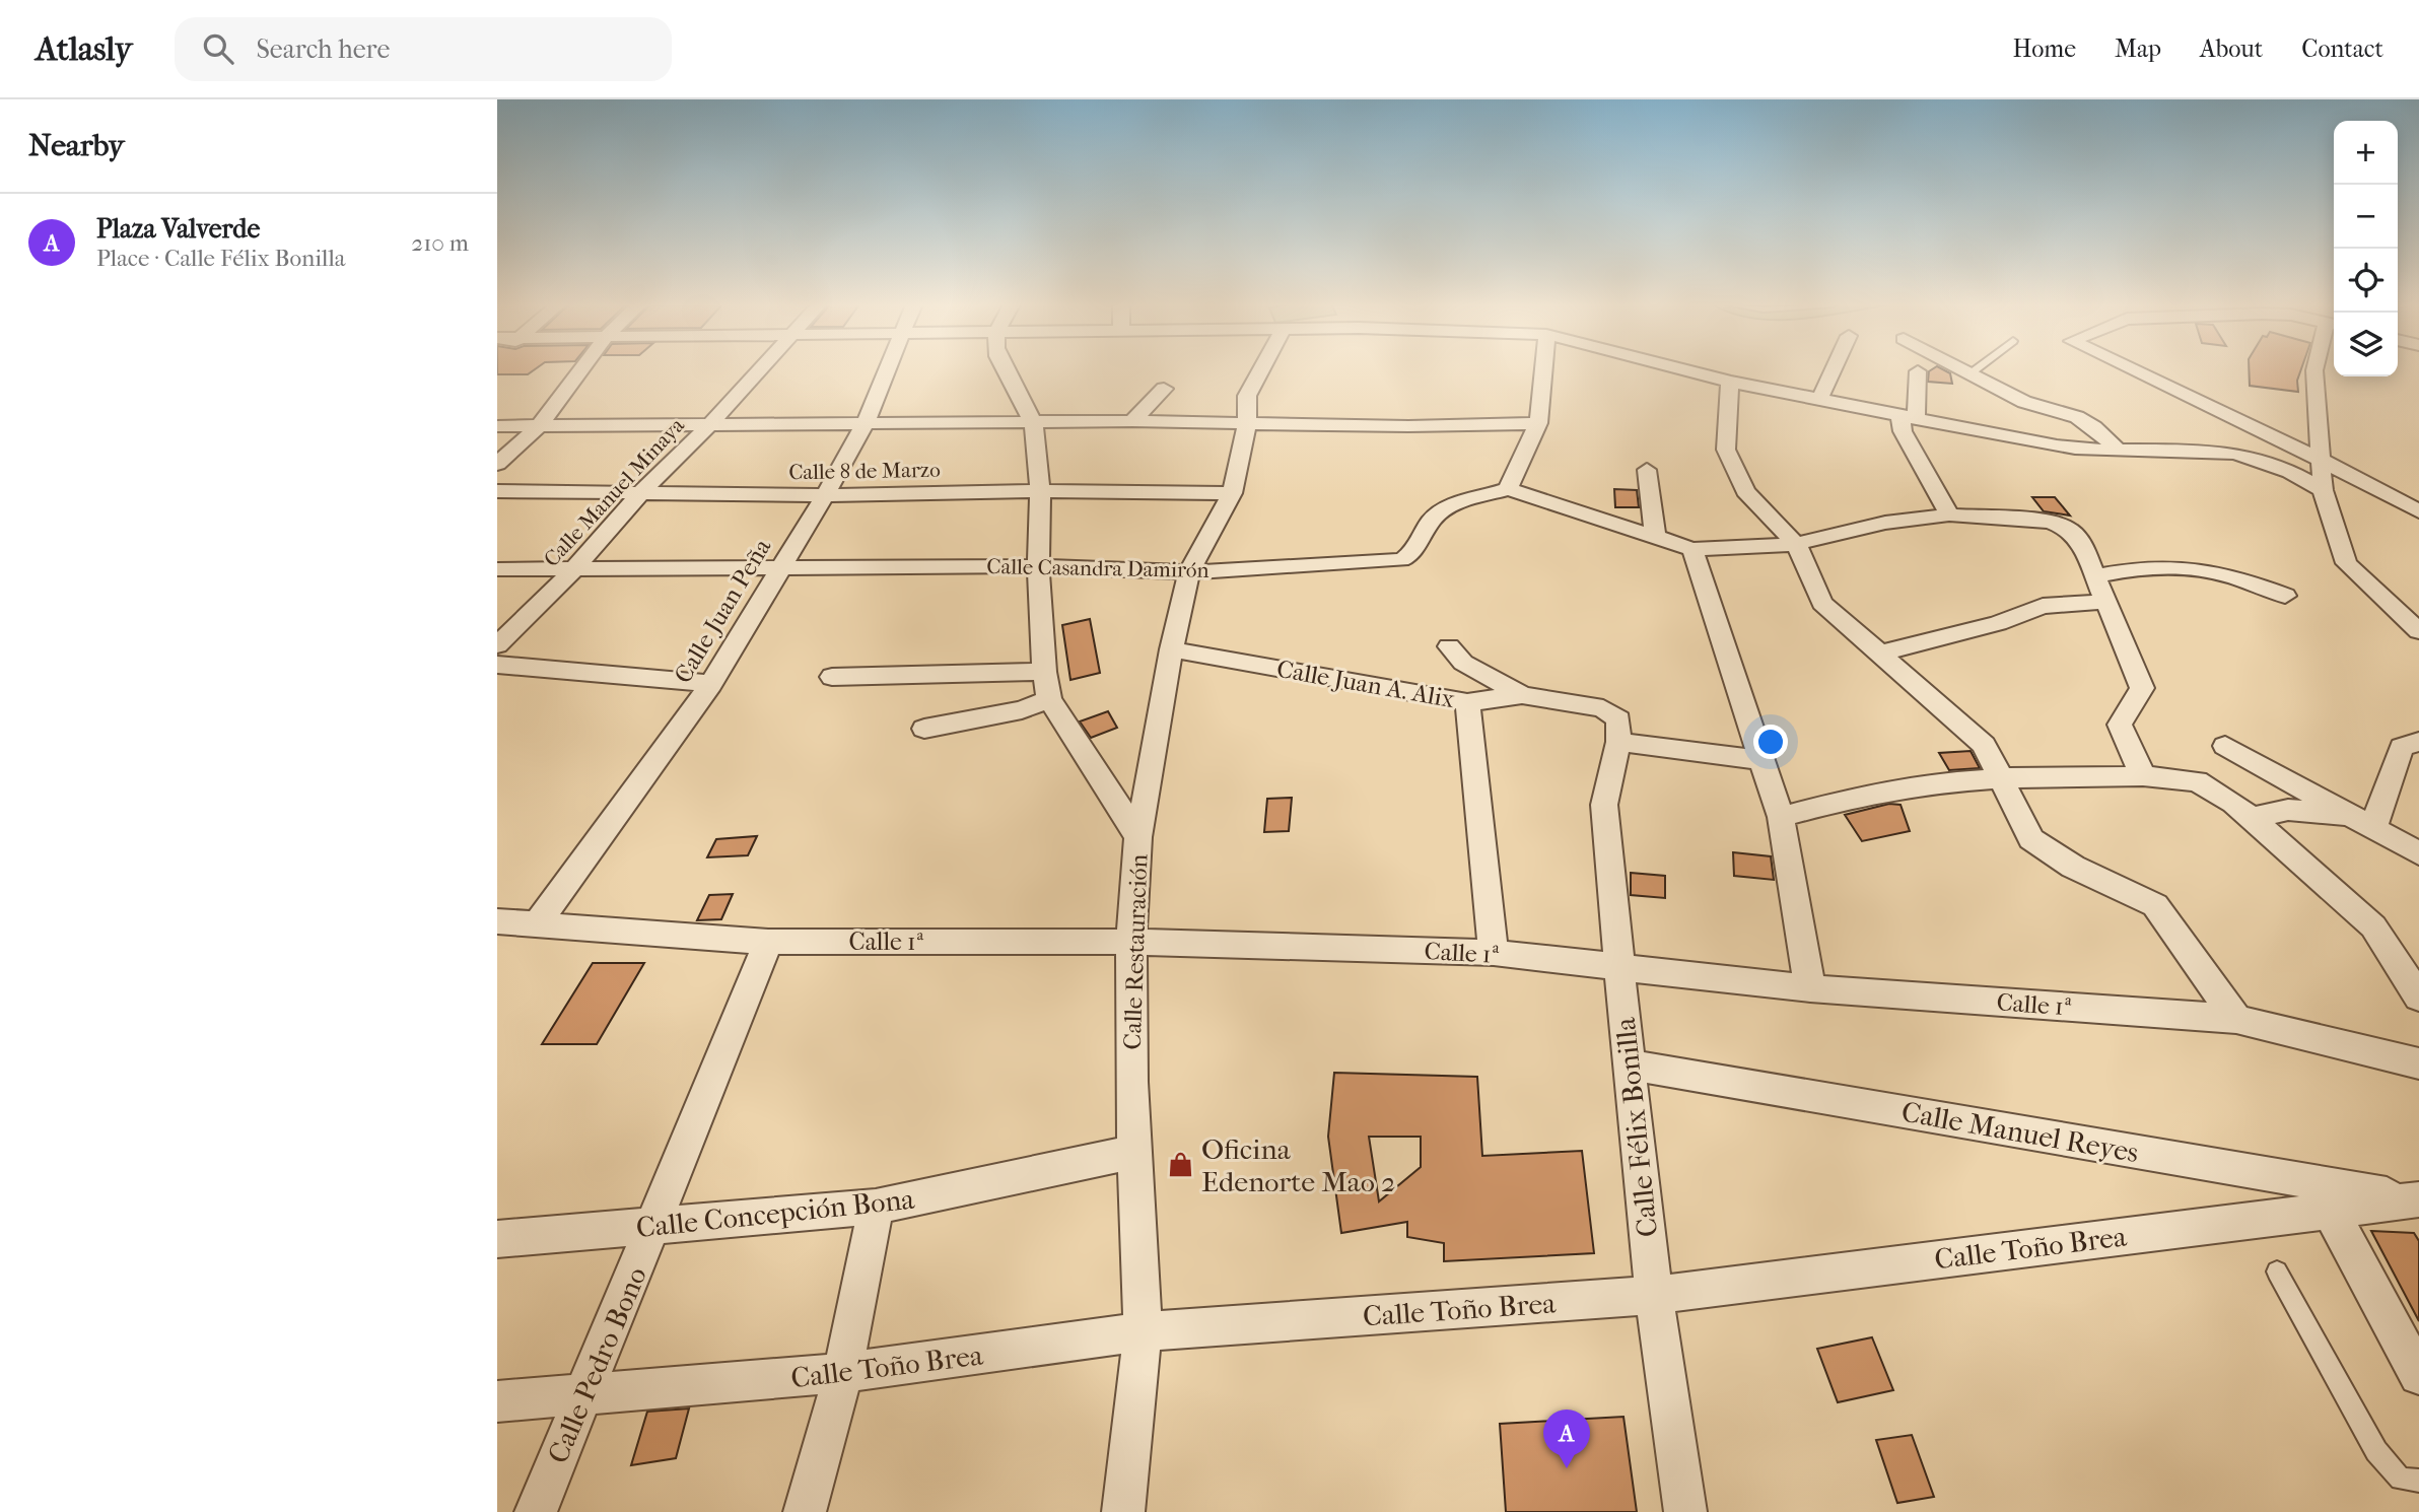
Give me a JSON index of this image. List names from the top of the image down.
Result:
{
  "streets": {
    "street": [
      "Calle 8 de Marzo",
      "Calle Manuel Minaya",
      "Calle Casandra Damirón",
      "Calle Juan Peña",
      "Calle Juan A. Alix",
      "Calle 1ª",
      "Calle Restauración",
      "Calle Félix Bonilla",
      "Calle Manuel Reyes",
      "Calle Concepción Bona",
      "Calle Toño Brea",
      "Calle Pedro Bono"
    ]
  },
  "crossings": [
    ["Calle 8 de Marzo", "Calle Manuel Minaya"],
    ["Calle 8 de Marzo", "Calle Juan Peña"],
    ["Calle 8 de Marzo", "Calle Restauración"],
    ["Calle Manuel Minaya", "Calle Casandra Damirón"],
    ["Calle Casandra Damirón", "Calle Juan Peña"],
    ["Calle Casandra Damirón", "Calle Restauración"],
    ["Calle Juan Peña", "Calle 1ª"],
    ["Calle Juan A. Alix", "Calle Félix Bonilla"],
    ["Calle 1ª", "Calle Restauración"],
    ["Calle 1ª", "Calle Félix Bonilla"],
    ["Calle 1ª", "Calle Pedro Bono"],
    ["Calle Restauración", "Calle Concepción Bona"],
    ["Calle Restauración", "Calle Toño Brea"],
    ["Calle Félix Bonilla", "Calle Manuel Reyes"],
    ["Calle Félix Bonilla", "Calle Toño Brea"],
    ["Calle Manuel Reyes", "Calle Toño Brea"],
    ["Calle Concepción Bona", "Calle Pedro Bono"],
    ["Calle Toño Brea", "Calle Pedro Bono"]
  ],
  "places": {
    "shop": ["Oficina Edenorte Mao 2"]
  },
  "page": {
    "header": "Atlasly",
    "search": "Search here",
    "nav": [
      "Home",
      "Map",
      "About",
      "Contact"
    ],
    "heading": "Nearby",
    "map_buttons": ["+", "−"],
    "list": [
      {
        "mark": "A",
        "name": "Plaza Valverde",
        "note": "Place · Calle Félix Bonilla",
        "value": "210 m"
      }
    ],
    "pins": "A"
  }
}
